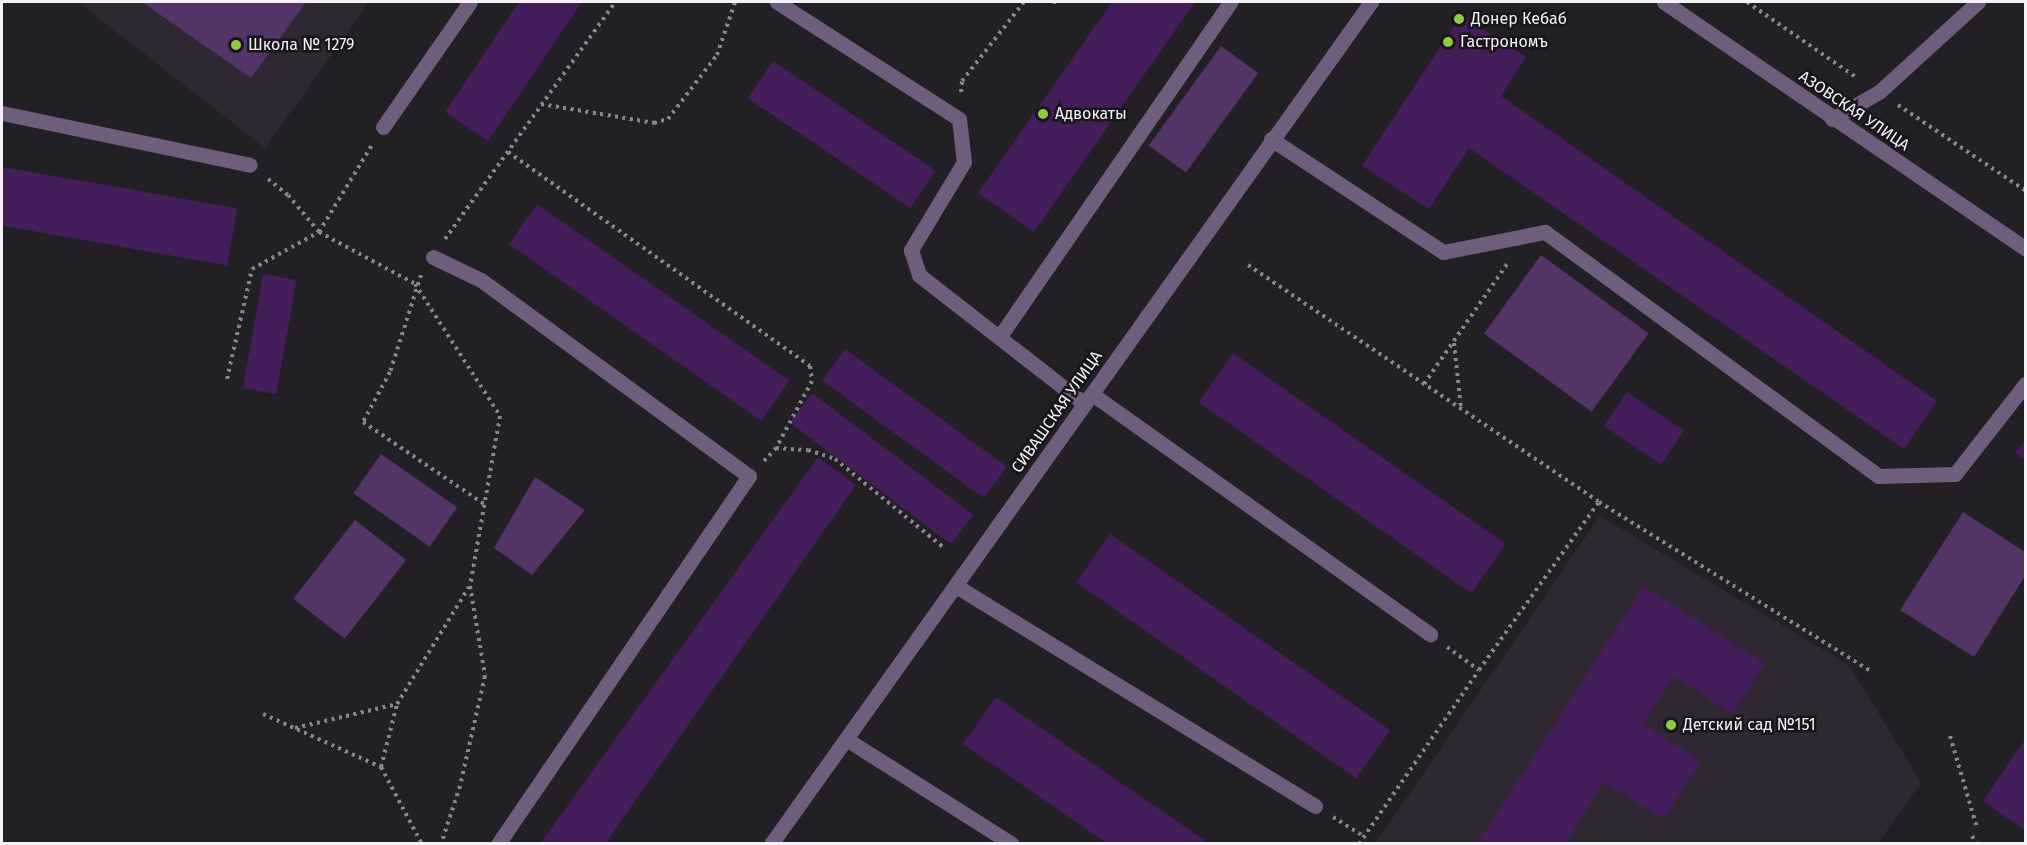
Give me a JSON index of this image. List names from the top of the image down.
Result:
{
  "streets": {
    "street": ["АЗОВСКАЯ УЛИЦА", "СИВАШСКАЯ УЛИЦА"]
  },
  "places": [
    "Донер Кебаб",
    "Гастрономъ",
    "Школа № 1279",
    "Адвокаты",
    "Детский сад №151"
  ]
}
